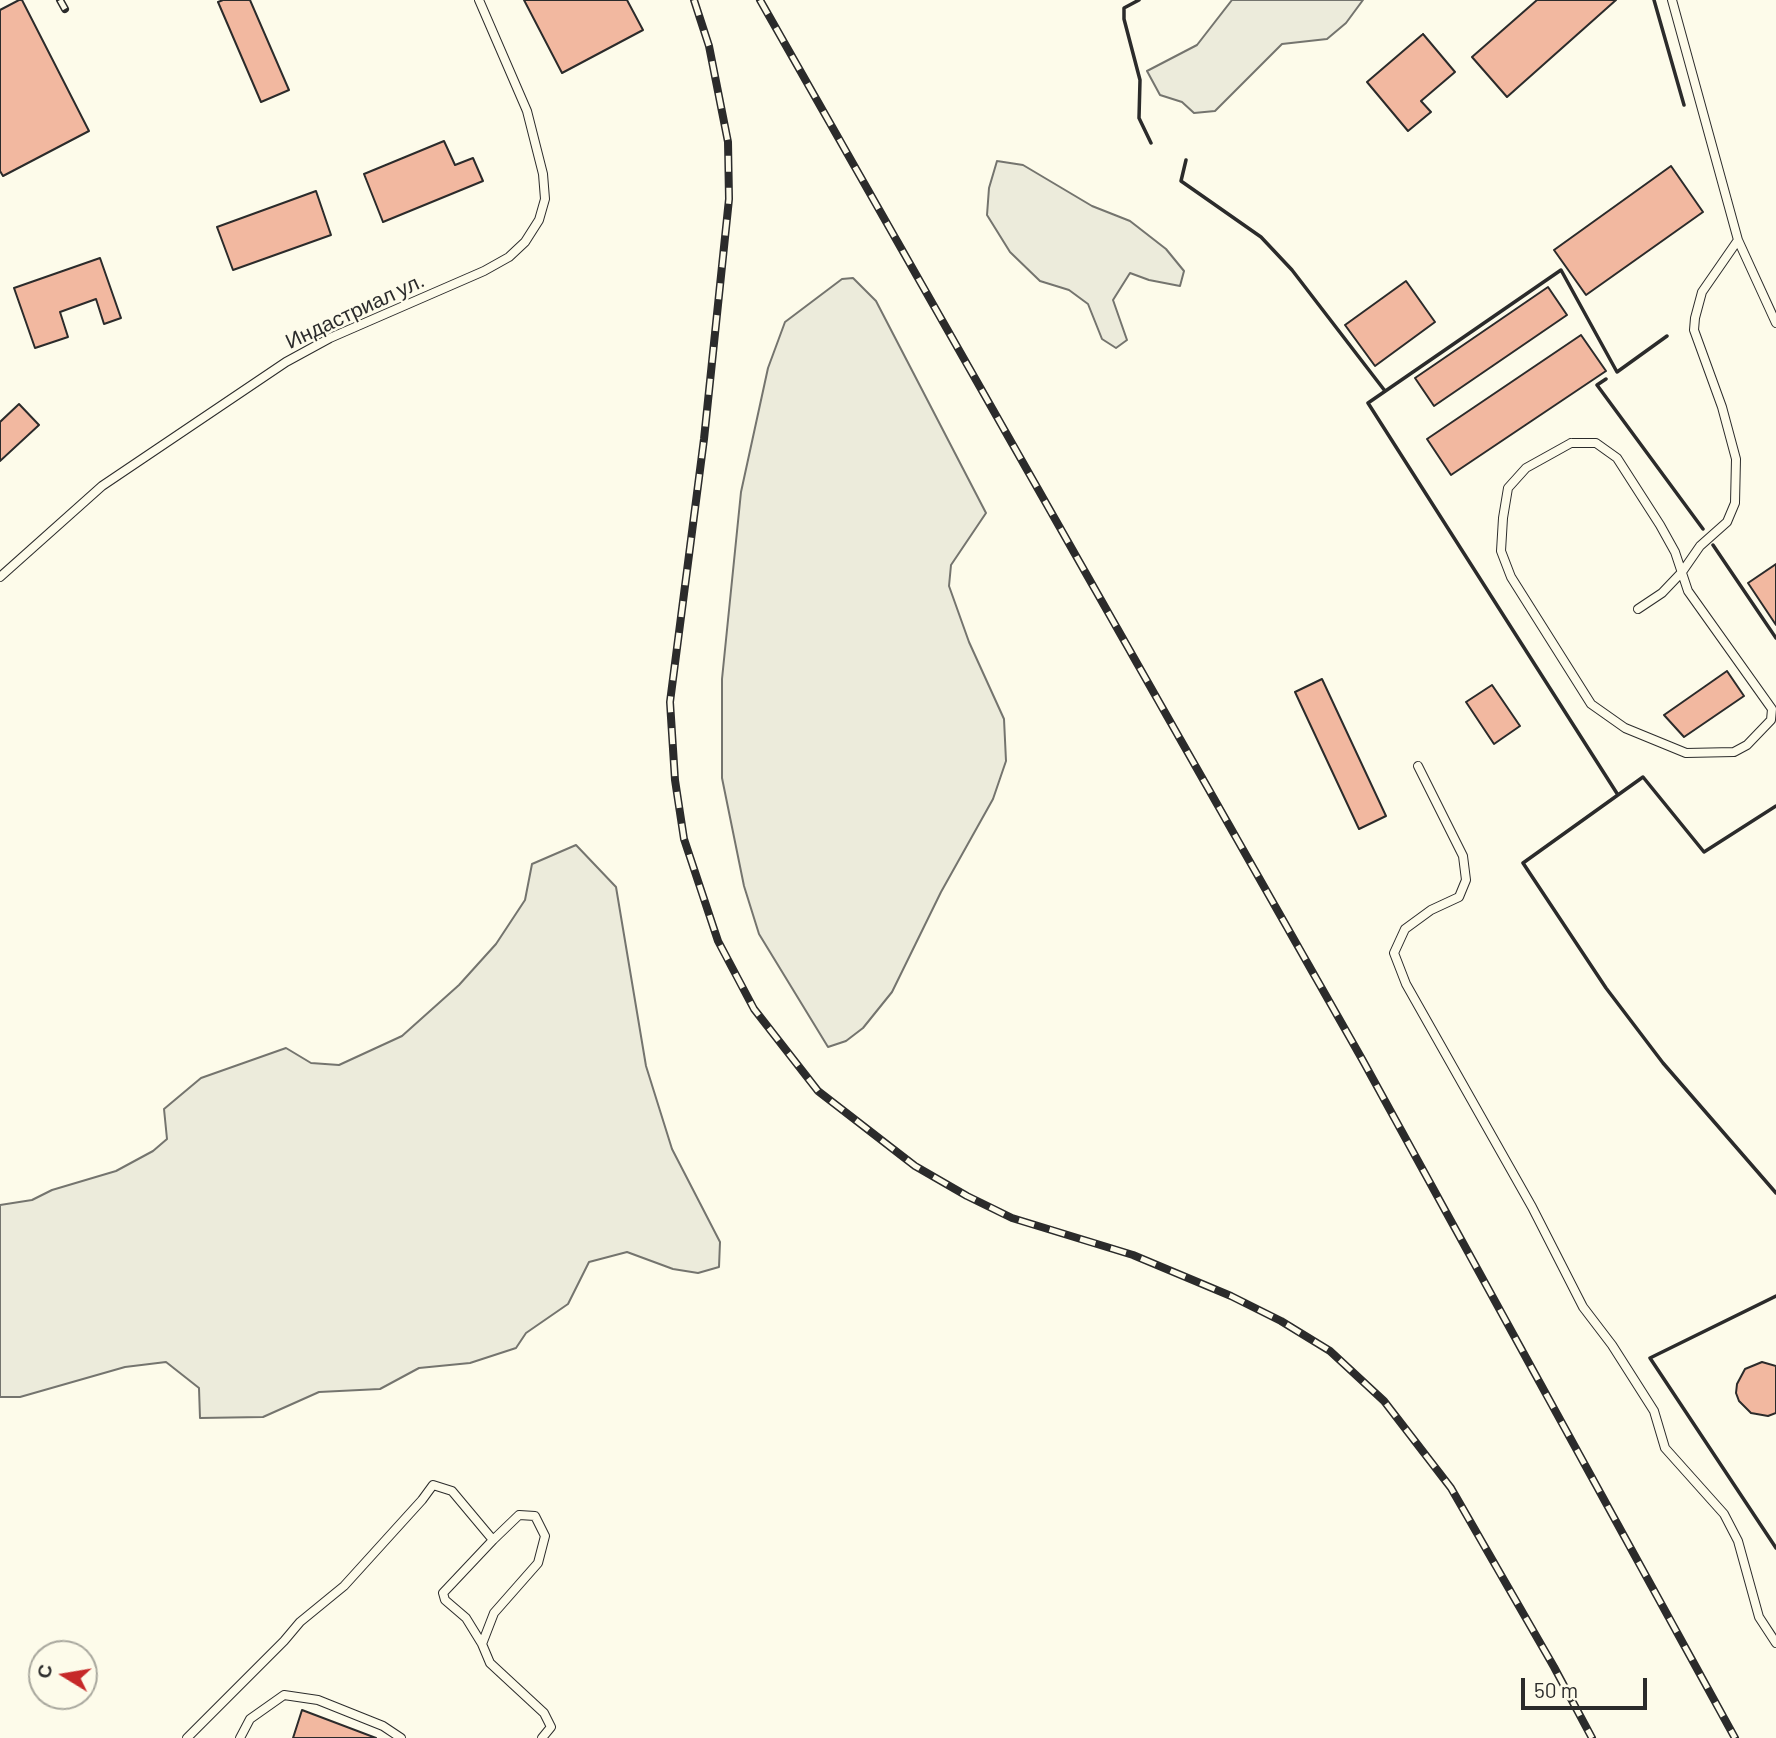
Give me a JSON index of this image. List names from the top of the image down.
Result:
{
  "streets": {
    "lane": ["Индастриал ул."]
  },
  "scale_bar": "50 m",
  "north": "left"
}
